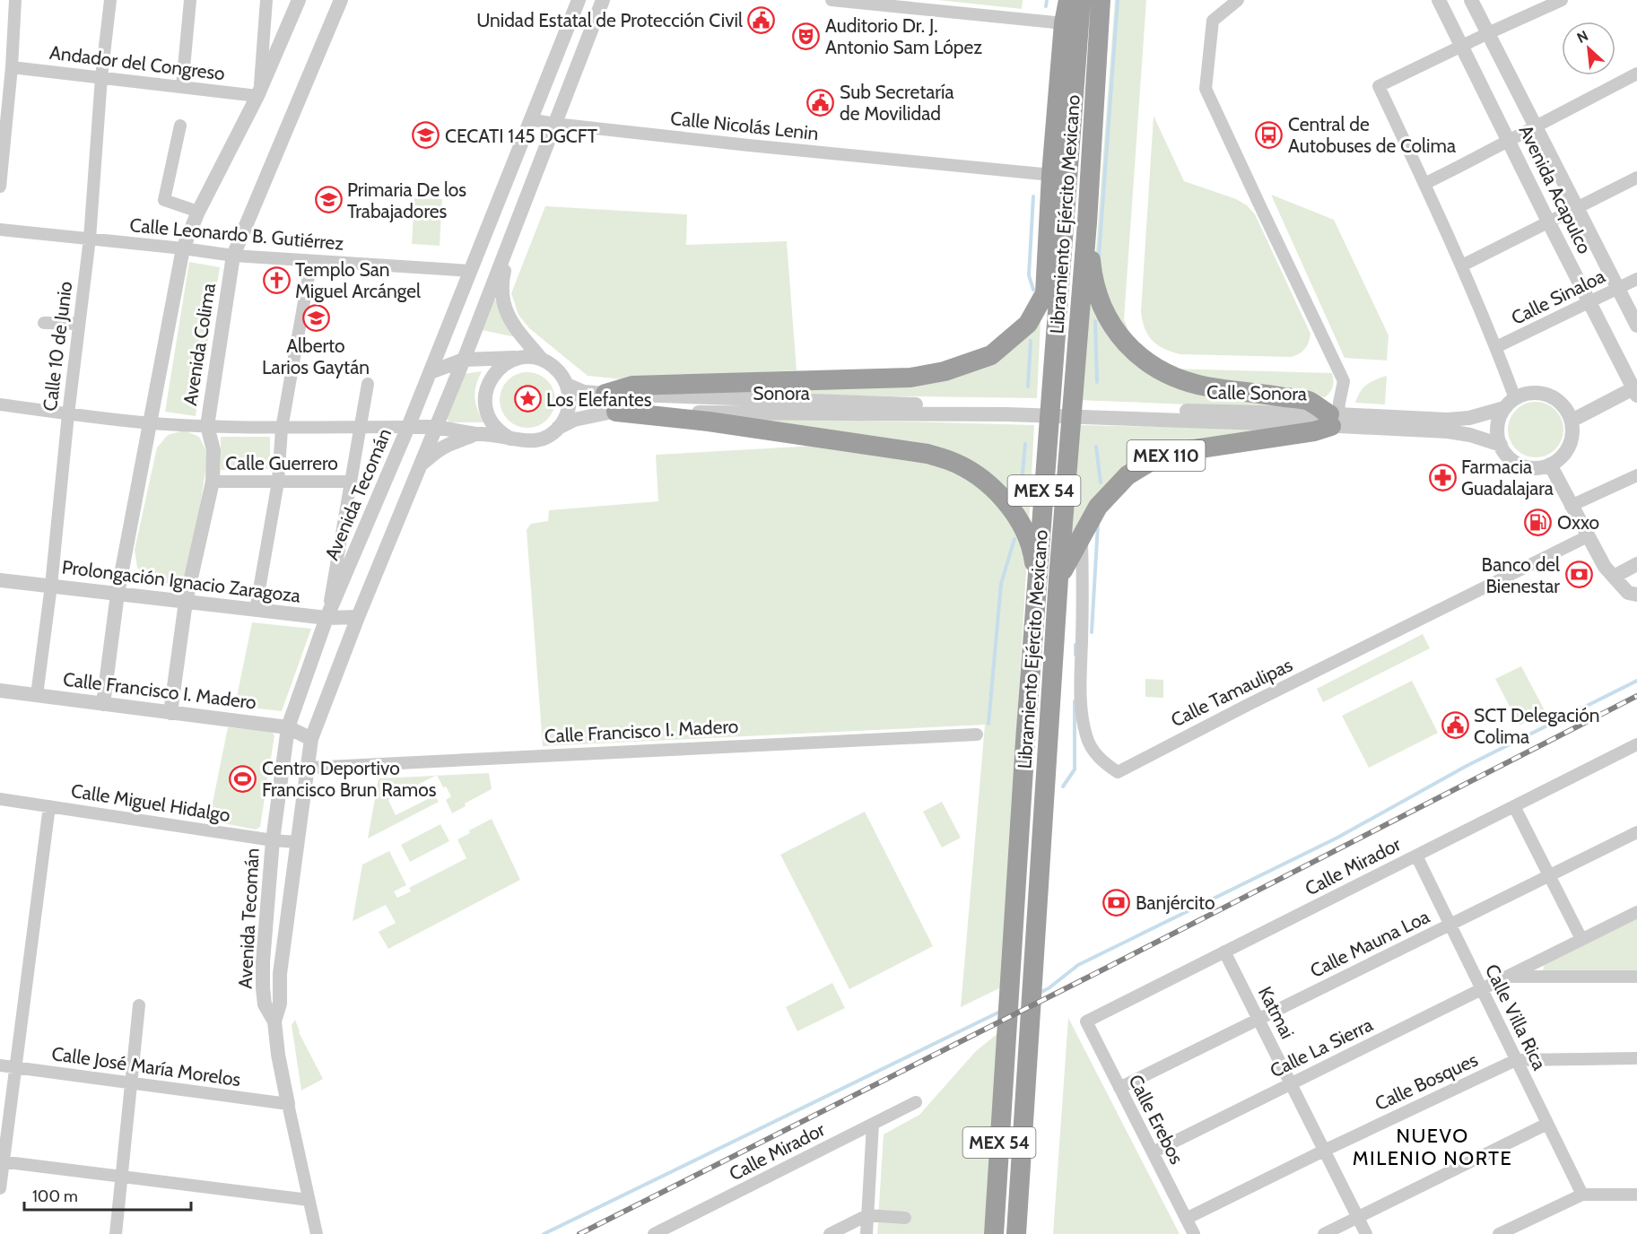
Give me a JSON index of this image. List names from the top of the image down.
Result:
{
  "streets": {
    "highway": ["Libramiento Ejército Mexicano", "MEX 110", "MEX 54"],
    "street": [
      "Andador del Congreso",
      "Calle Nicolás Lenin",
      "Avenida Acapulco",
      "Calle Leonardo B. Gutiérrez",
      "Calle Sinaloa",
      "Avenida Colima",
      "Calle 10 de Junio",
      "Sonora",
      "Calle Sonora",
      "Calle Guerrero",
      "Avenida Tecomán",
      "Prolongación Ignacio Zaragoza",
      "Calle Francisco I. Madero",
      "Calle Tamaulipas",
      "Calle Miguel Hidalgo",
      "Calle Mirador",
      "Calle Mauna Loa",
      "Katmai",
      "Calle Villa Rica",
      "Calle La Sierra",
      "Calle José María Morelos",
      "Calle Bosques",
      "Calle Erebos"
    ]
  },
  "crossings": [
    ["Andador del Congreso", "Avenida Colima"],
    ["Andador del Congreso", "Calle 10 de Junio"],
    ["Calle Nicolás Lenin", "Avenida Tecomán"],
    ["Avenida Acapulco", "Calle Sinaloa"],
    ["Libramiento Ejército Mexicano", "MEX 110"],
    ["Calle Leonardo B. Gutiérrez", "Avenida Colima"],
    ["Calle Leonardo B. Gutiérrez", "Calle 10 de Junio"],
    ["Calle Leonardo B. Gutiérrez", "Avenida Tecomán"],
    ["Avenida Colima", "Calle Guerrero"],
    ["Avenida Colima", "Prolongación Ignacio Zaragoza"],
    ["Avenida Colima", "Calle Francisco I. Madero"],
    ["Calle 10 de Junio", "Prolongación Ignacio Zaragoza"],
    ["Calle 10 de Junio", "Calle Francisco I. Madero"],
    ["Sonora", "Calle Sonora"],
    ["Sonora", "Avenida Tecomán"],
    ["Calle Sonora", "MEX 110"],
    ["MEX 110", "Calle Tamaulipas"],
    ["Avenida Tecomán", "Prolongación Ignacio Zaragoza"],
    ["Avenida Tecomán", "Calle Francisco I. Madero"],
    ["Avenida Tecomán", "Calle Miguel Hidalgo"],
    ["Avenida Tecomán", "Calle José María Morelos"],
    ["Calle Mirador", "Katmai"],
    ["Calle Mirador", "Calle Villa Rica"],
    ["Calle Mirador", "Calle Erebos"],
    ["Calle Mauna Loa", "Katmai"],
    ["Calle Mauna Loa", "Calle Villa Rica"],
    ["Calle Mauna Loa", "Calle Erebos"],
    ["Katmai", "Calle La Sierra"],
    ["Katmai", "Calle Bosques"],
    ["Calle Villa Rica", "Calle La Sierra"],
    ["Calle Villa Rica", "Calle Bosques"],
    ["Calle La Sierra", "Calle Erebos"],
    ["Calle Bosques", "Calle Erebos"]
  ],
  "districts": ["NUEVO MILENIO NORTE"],
  "places": {
    "public building": ["Unidad Estatal de Protección Civil", "Sub Secretaría de Movilidad", "SCT Delegación Colima"],
    "theatre": ["Auditorio Dr. J. Antonio Sam López"],
    "bus stop": ["Central de Autobuses de Colima"],
    "school or university": ["CECATI 145 DGCFT", "Primaria De los Trabajadores", "Alberto Larios Gaytán"],
    "church": ["Templo San Miguel Arcángel"],
    "place": ["Los Elefantes"],
    "pharmacy": ["Farmacia Guadalajara"],
    "fuel station": ["Oxxo"],
    "bank": ["Banco del Bienestar", "Banjército"],
    "sports": ["Centro Deportivo Francisco Brun Ramos"]
  },
  "scale_bar": "100 m",
  "north": "top left"
}
